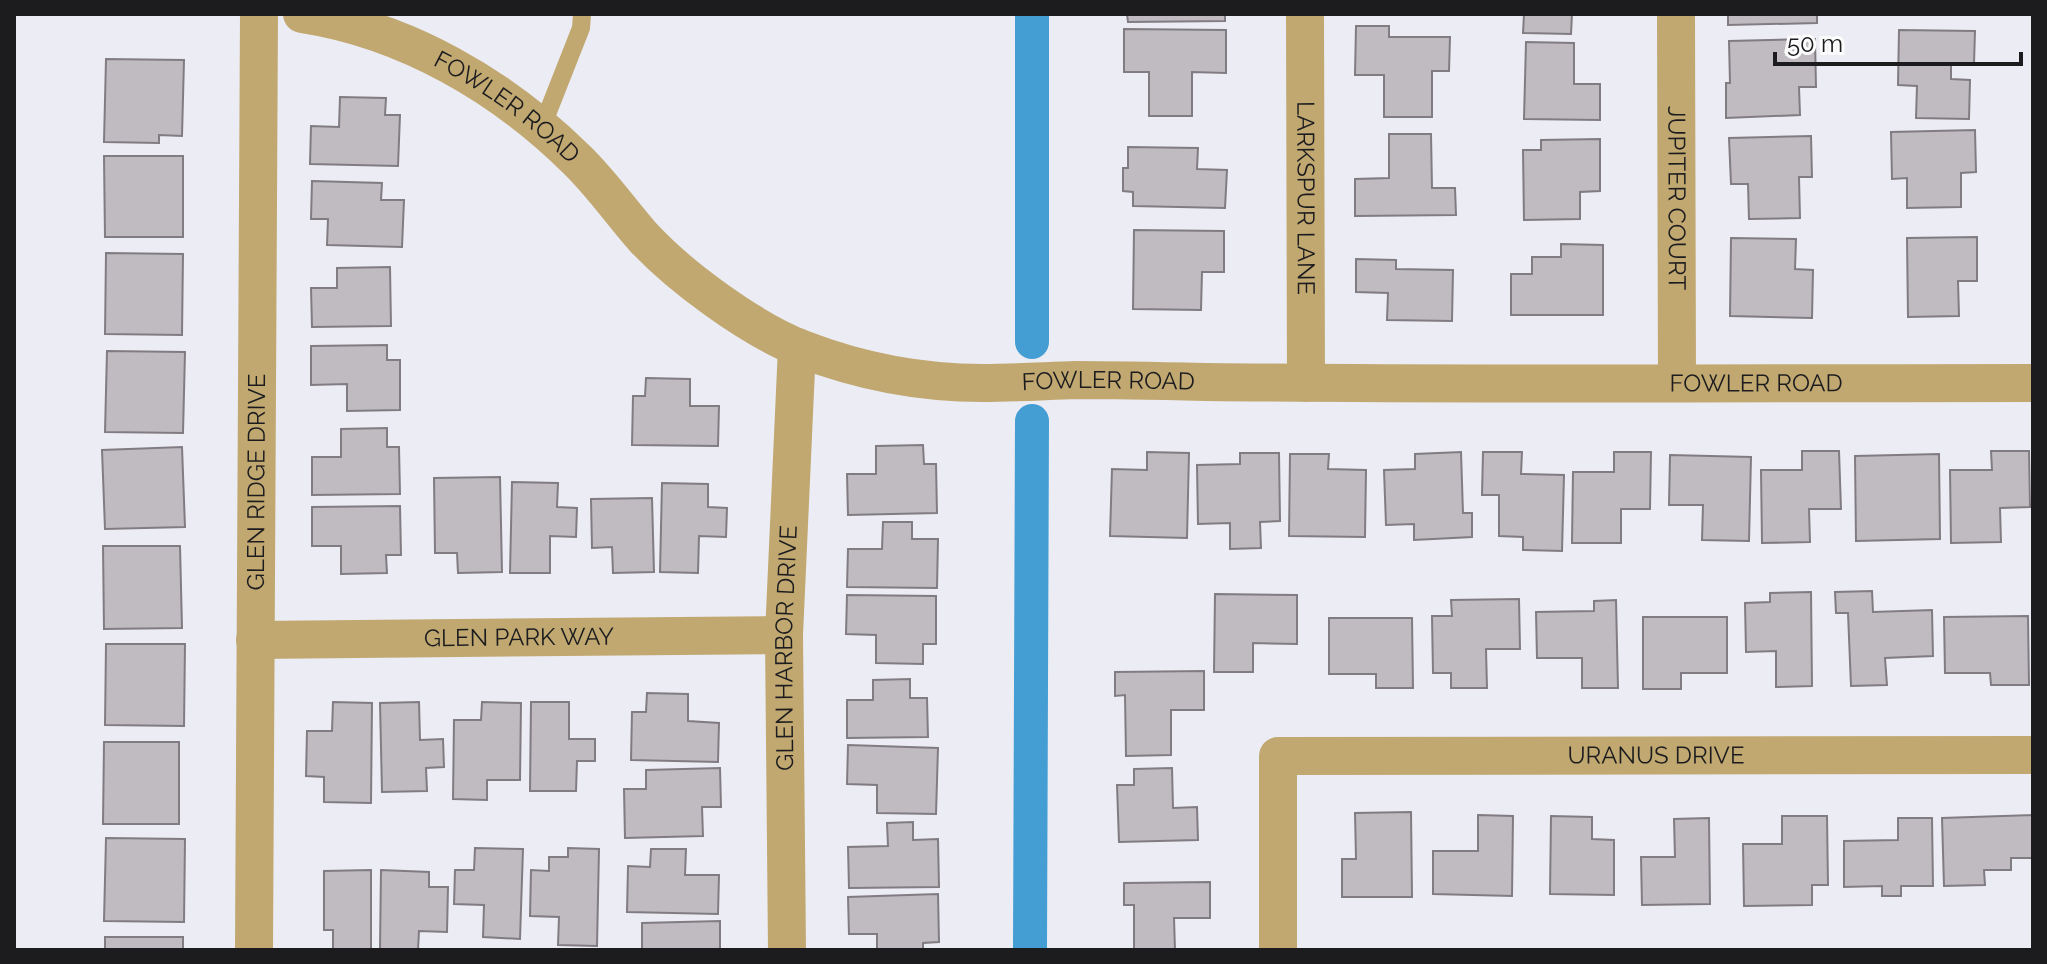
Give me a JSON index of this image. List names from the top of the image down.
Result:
{
  "streets": {
    "street": [
      "FOWLER ROAD",
      "LARKSPUR LANE",
      "JUPITER COURT",
      "GLEN RIDGE DRIVE",
      "GLEN PARK WAY",
      "GLEN HARBOR DRIVE",
      "URANUS DRIVE"
    ]
  },
  "crossings": [
    ["FOWLER ROAD", "LARKSPUR LANE"],
    ["FOWLER ROAD", "JUPITER COURT"],
    ["FOWLER ROAD", "GLEN HARBOR DRIVE"],
    ["GLEN RIDGE DRIVE", "GLEN PARK WAY"],
    ["GLEN PARK WAY", "GLEN HARBOR DRIVE"]
  ],
  "scale_bar": "50 m"
}
